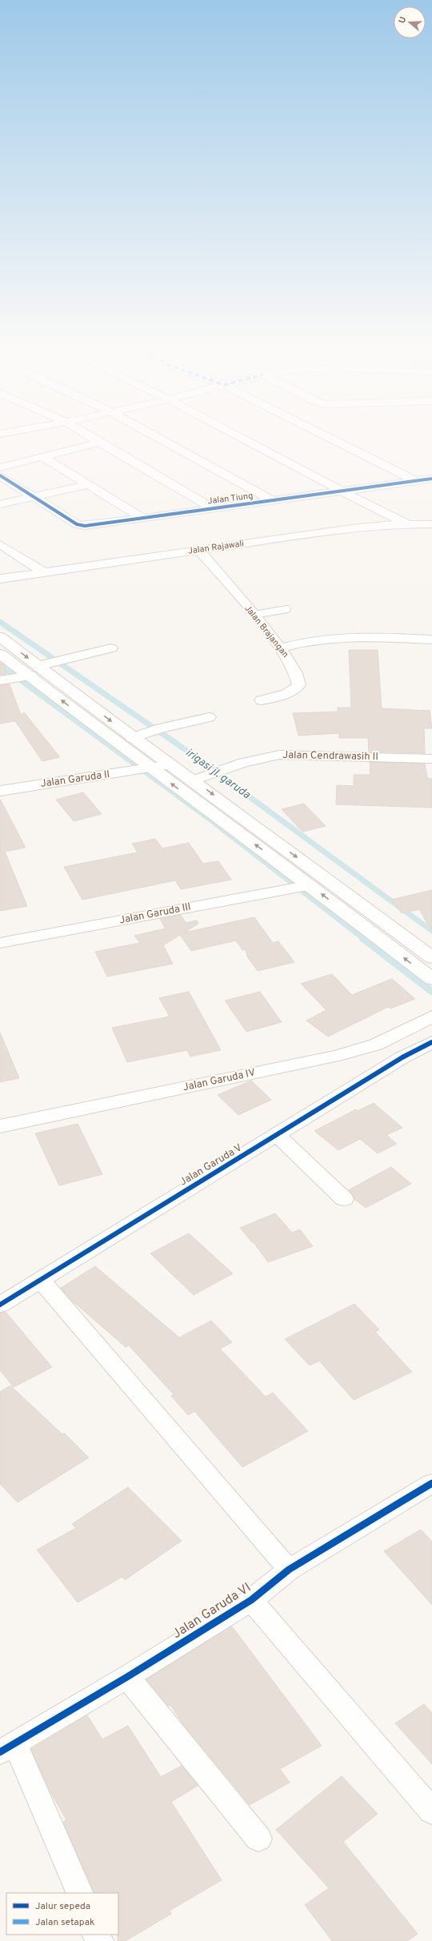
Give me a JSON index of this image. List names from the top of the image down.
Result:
{
  "streets": {
    "street": [
      "Jalan Tiung",
      "Jalan Rajawali",
      "Jalan Brajangan",
      "Jalan Cendrawasih II",
      "Jalan Garuda II",
      "Jalan Garuda III",
      "Jalan Garuda IV",
      "Jalan Garuda V",
      "Jalan Garuda VI"
    ]
  },
  "crossings": [
    ["Jalan Rajawali", "Jalan Brajangan"]
  ],
  "water": ["irigasi jl. garuda"],
  "legend": ["Jalur sepeda", "Jalan setapak"],
  "north": "left"
}
